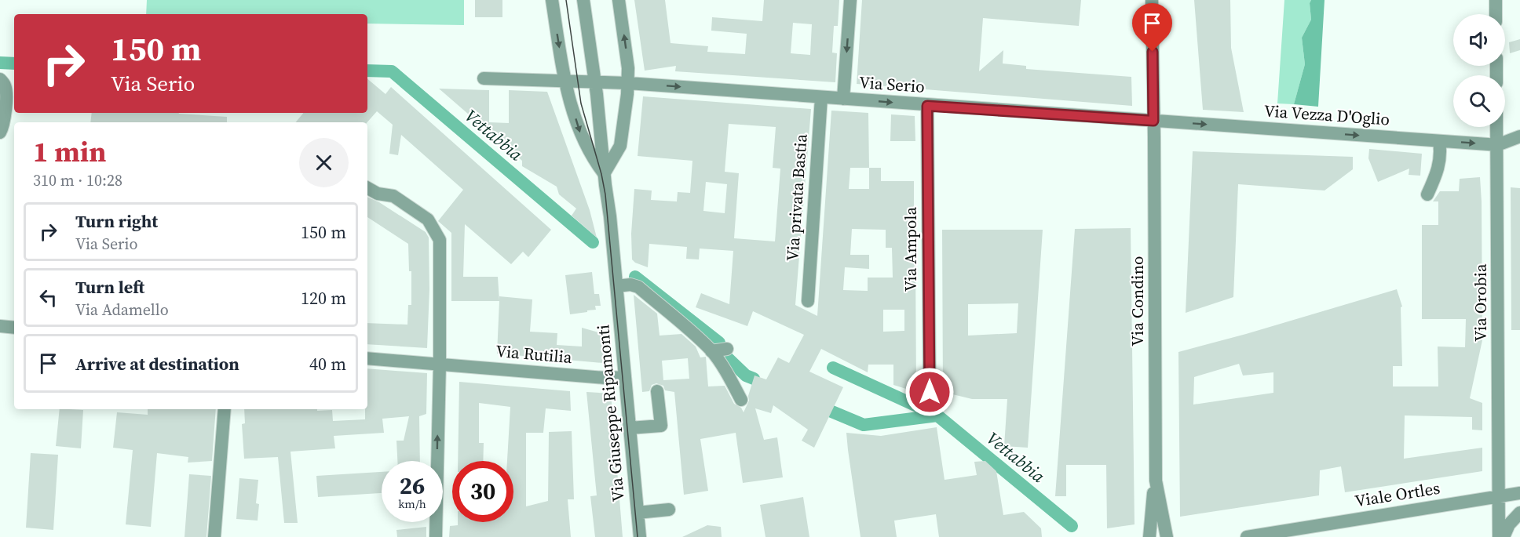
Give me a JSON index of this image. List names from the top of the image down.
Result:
{
  "streets": {
    "street": [
      "Via Serio",
      "Via Vezza D'Oglio",
      "Via privata Bastia",
      "Via Ampola",
      "Via Condino",
      "Via Orobia",
      "Via Rutilia",
      "Via Giuseppe Ripamonti",
      "Viale Ortles"
    ]
  },
  "crossings": [
    ["Via Serio", "Via Vezza D'Oglio"],
    ["Via Serio", "Via privata Bastia"],
    ["Via Serio", "Via Ampola"],
    ["Via Serio", "Via Condino"],
    ["Via Vezza D'Oglio", "Via Condino"],
    ["Via Vezza D'Oglio", "Via Orobia"],
    ["Via Orobia", "Viale Ortles"],
    ["Via Rutilia", "Via Giuseppe Ripamonti"]
  ],
  "one_way": ["Via Serio", "Via Vezza D'Oglio"],
  "water": ["Vettabbia"],
  "page": {
    "turn": ["150 m", "Via Serio"],
    "heading": ["1 min", "310 m · 10:28"],
    "list": [
      {
        "name": "Turn right",
        "note": "Via Serio",
        "value": "150 m"
      },
      {
        "name": "Turn left",
        "note": "Via Adamello",
        "value": "120 m"
      },
      {
        "name": "Arrive at destination",
        "value": "40 m"
      }
    ],
    "speed": "26 km/h",
    "limit": "30"
  }
}
